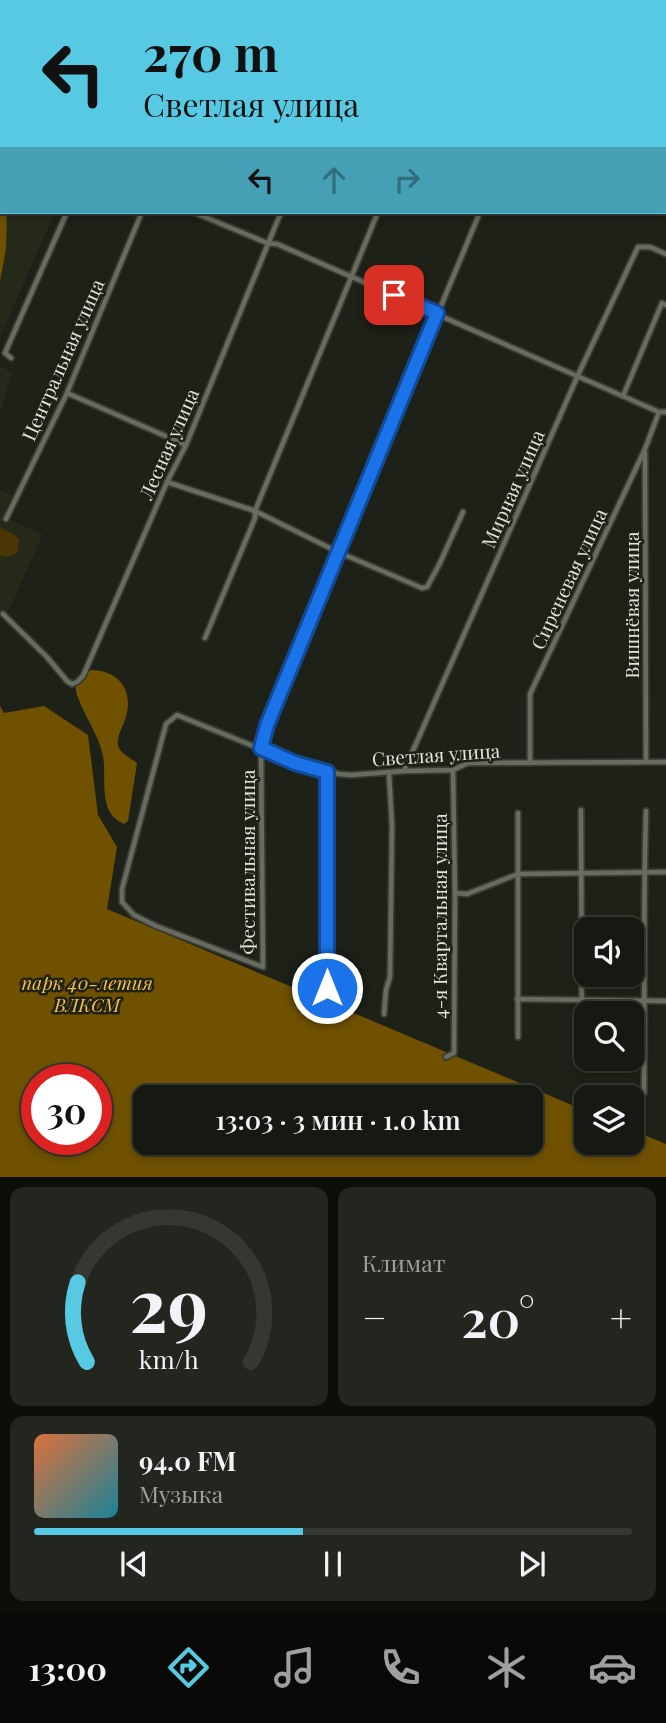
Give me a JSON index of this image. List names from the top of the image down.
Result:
{
  "streets": {
    "street": [
      "Центральная улица",
      "Лесная улица",
      "Мирная улица",
      "Сиреневая улица",
      "Вишнёвая улица",
      "Светлая улица",
      "Фестивальная улица",
      "4-я Квартальная улица"
    ]
  },
  "crossings": [
    ["Мирная улица", "Светлая улица"],
    ["Сиреневая улица", "Вишнёвая улица"],
    ["Сиреневая улица", "Светлая улица"],
    ["Вишнёвая улица", "Светлая улица"],
    ["Светлая улица", "Фестивальная улица"],
    ["Светлая улица", "4-я Квартальная улица"]
  ],
  "parks": ["парк 40-летия ВЛКСМ"],
  "page": {
    "turn": ["270 m", "Светлая улица"],
    "limit": "30",
    "trip": "13:03 · 3 мин · 1.0 km",
    "tile": "Климат",
    "heat": ["−", "20°", "+"],
    "song": ["94.0 FM", "Музыка"],
    "tabs": "13:00",
    "gauge": ["29", "km/h"]
  }
}
